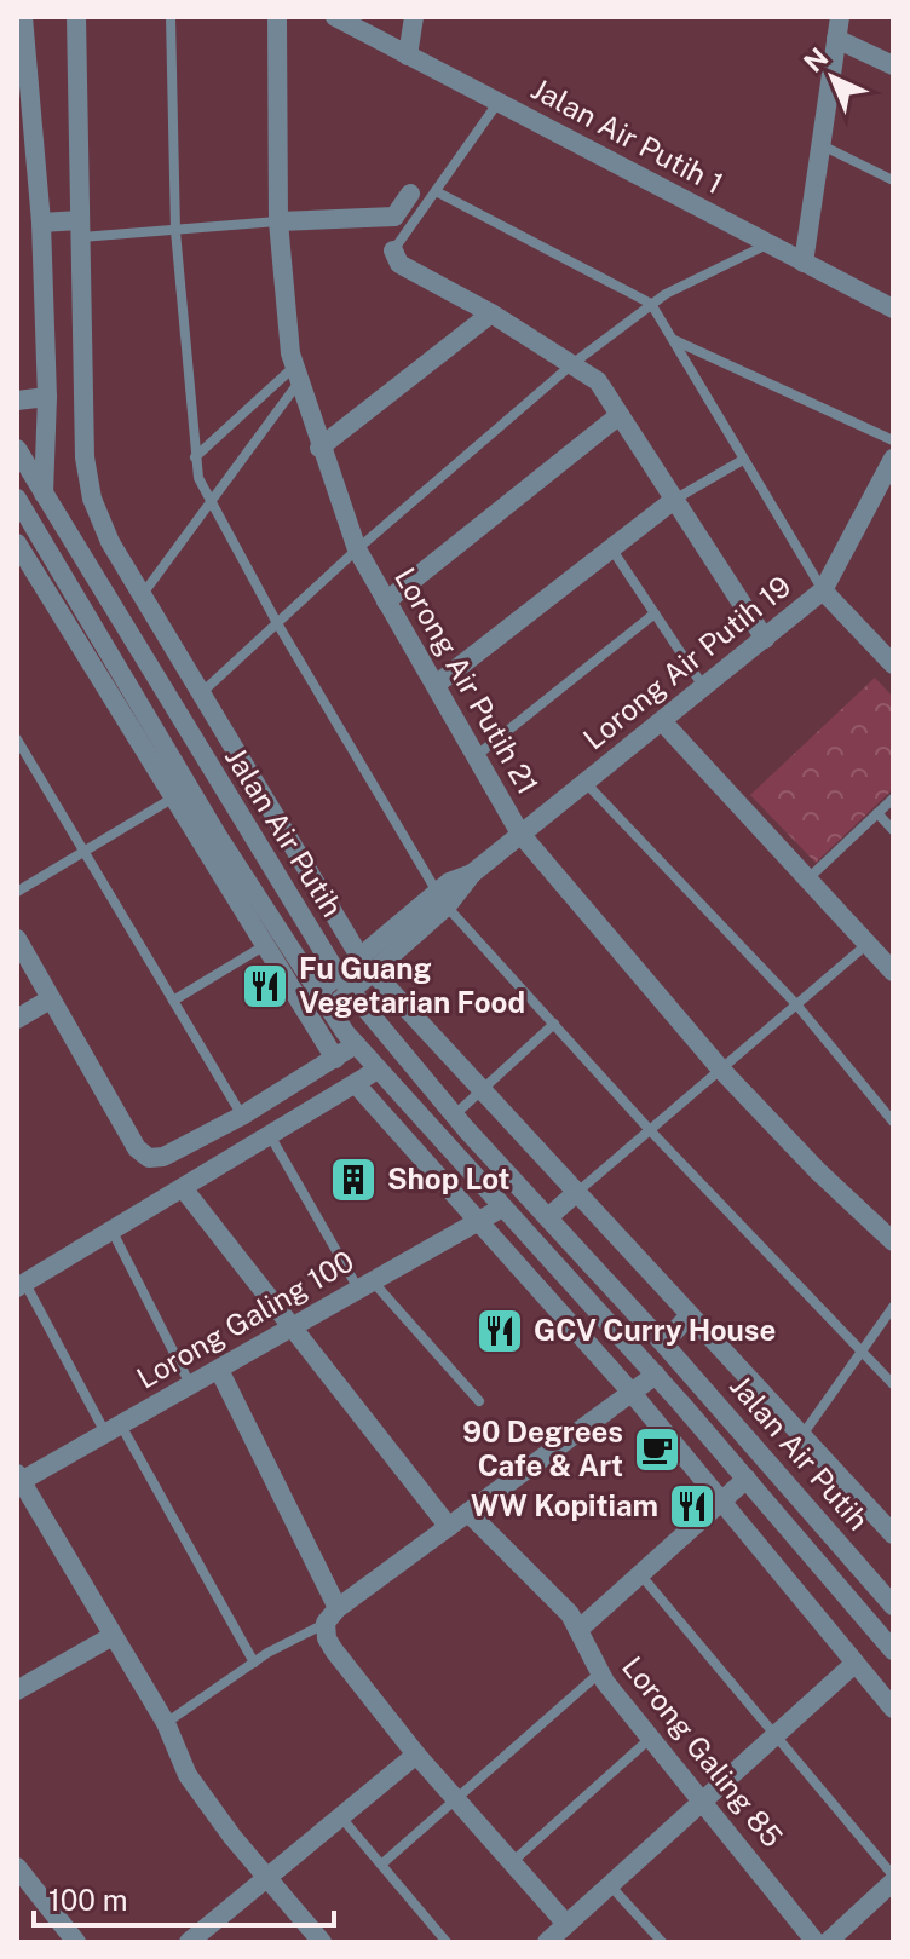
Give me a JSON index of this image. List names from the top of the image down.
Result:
{
  "streets": {
    "street": [
      "Jalan Air Putih 1",
      "Lorong Air Putih 19",
      "Lorong Air Putih 21",
      "Jalan Air Putih",
      "Lorong Galing 100",
      "Lorong Galing 85"
    ]
  },
  "crossings": [
    ["Lorong Air Putih 19", "Lorong Air Putih 21"],
    ["Lorong Air Putih 19", "Jalan Air Putih"],
    ["Jalan Air Putih", "Lorong Galing 100"]
  ],
  "places": {
    "restaurant": ["Fu Guang Vegetarian Food", "GCV Curry House", "WW Kopitiam"],
    "building": ["Shop Lot"],
    "cafe": ["90 Degrees Cafe & Art"]
  },
  "scale_bar": "100 m",
  "north": "top left"
}
